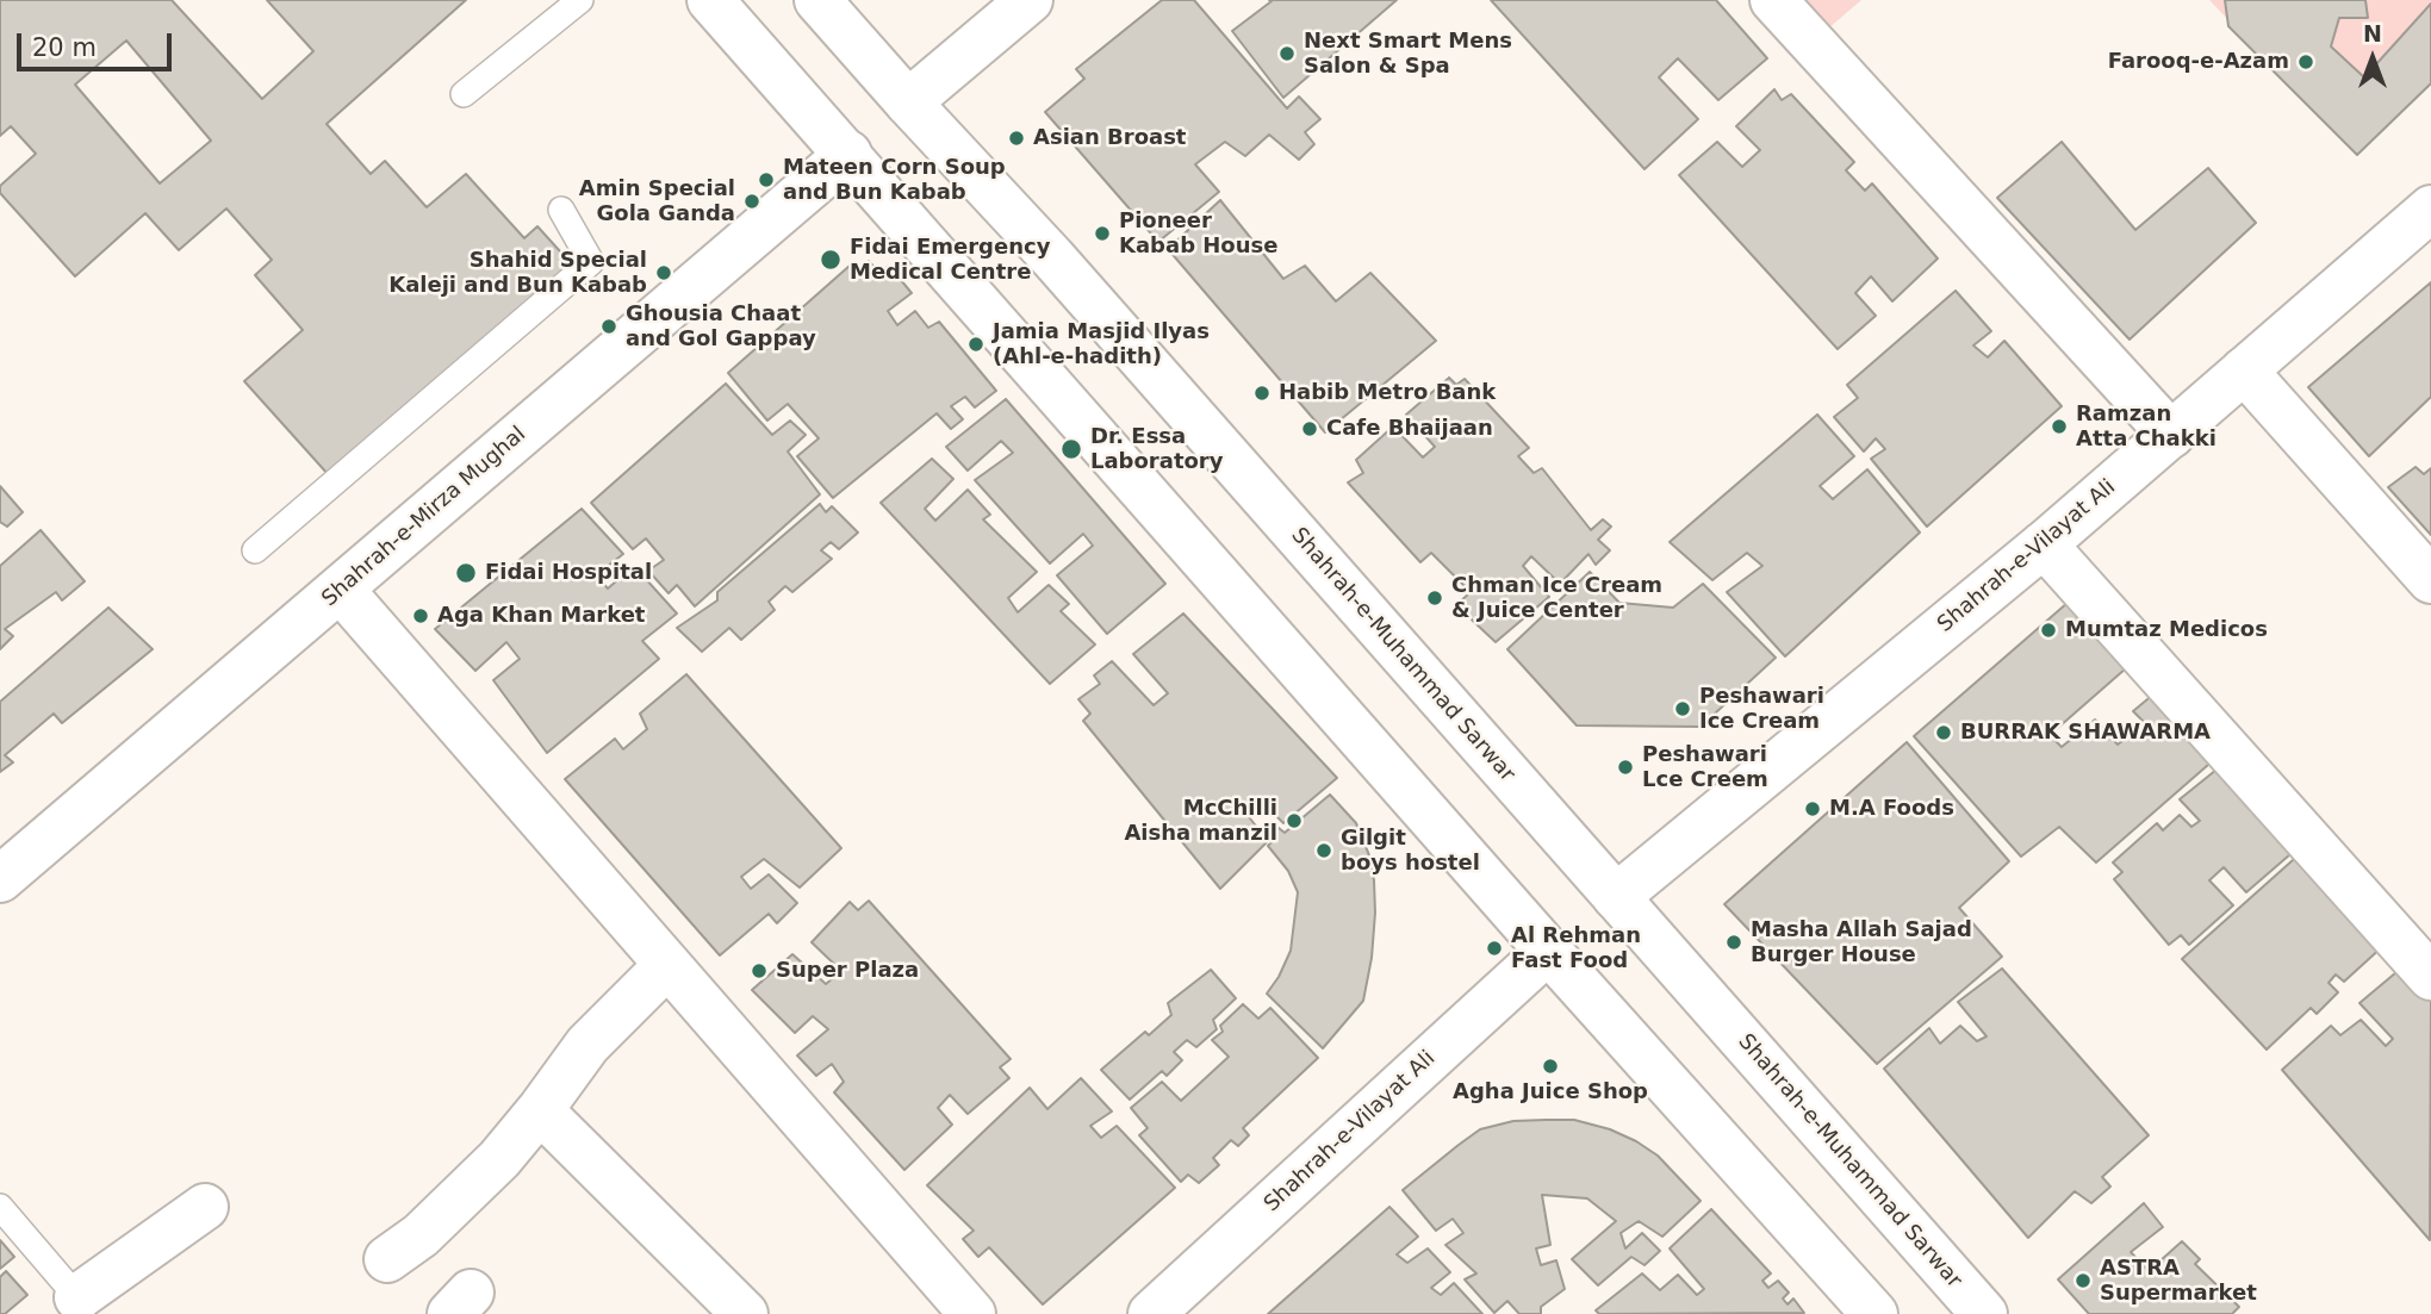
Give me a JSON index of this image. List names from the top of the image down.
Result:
{
  "streets": {
    "street": ["Shahrah-e-Mirza Mughal", "Shahrah-e-Vilayat Ali", "Shahrah-e-Muhammad Sarwar"]
  },
  "crossings": [
    ["Shahrah-e-Vilayat Ali", "Shahrah-e-Muhammad Sarwar"]
  ],
  "places": [
    "Next Smart Mens Salon & Spa",
    "Farooq-e-Azam",
    "Asian Broast",
    "Mateen Corn Soup and Bun Kabab",
    "Amin Special Gola Ganda",
    "Pioneer Kabab House",
    "Fidai Emergency Medical Centre",
    "Shahid Special Kaleji and Bun Kabab",
    "Ghousia Chaat and Gol Gappay",
    "Jamia Masjid Ilyas (Ahl-e-hadith)",
    "Habib Metro Bank",
    "Ramzan Atta Chakki",
    "Cafe Bhaijaan",
    "Dr. Essa Laboratory",
    "Fidai Hospital",
    "Chman Ice Cream & Juice Center",
    "Aga Khan Market",
    "Mumtaz Medicos",
    "Peshawari Ice Cream",
    "BURRAK SHAWARMA",
    "Peshawari Lce Creem",
    "M.A Foods",
    "McChilli Aisha manzil",
    "Gilgit boys hostel",
    "Masha Allah Sajad Burger House",
    "Al Rehman Fast Food",
    "Super Plaza",
    "Agha Juice Shop",
    "ASTRA Supermarket"
  ],
  "scale_bar": "20 m",
  "north": "top"
}
